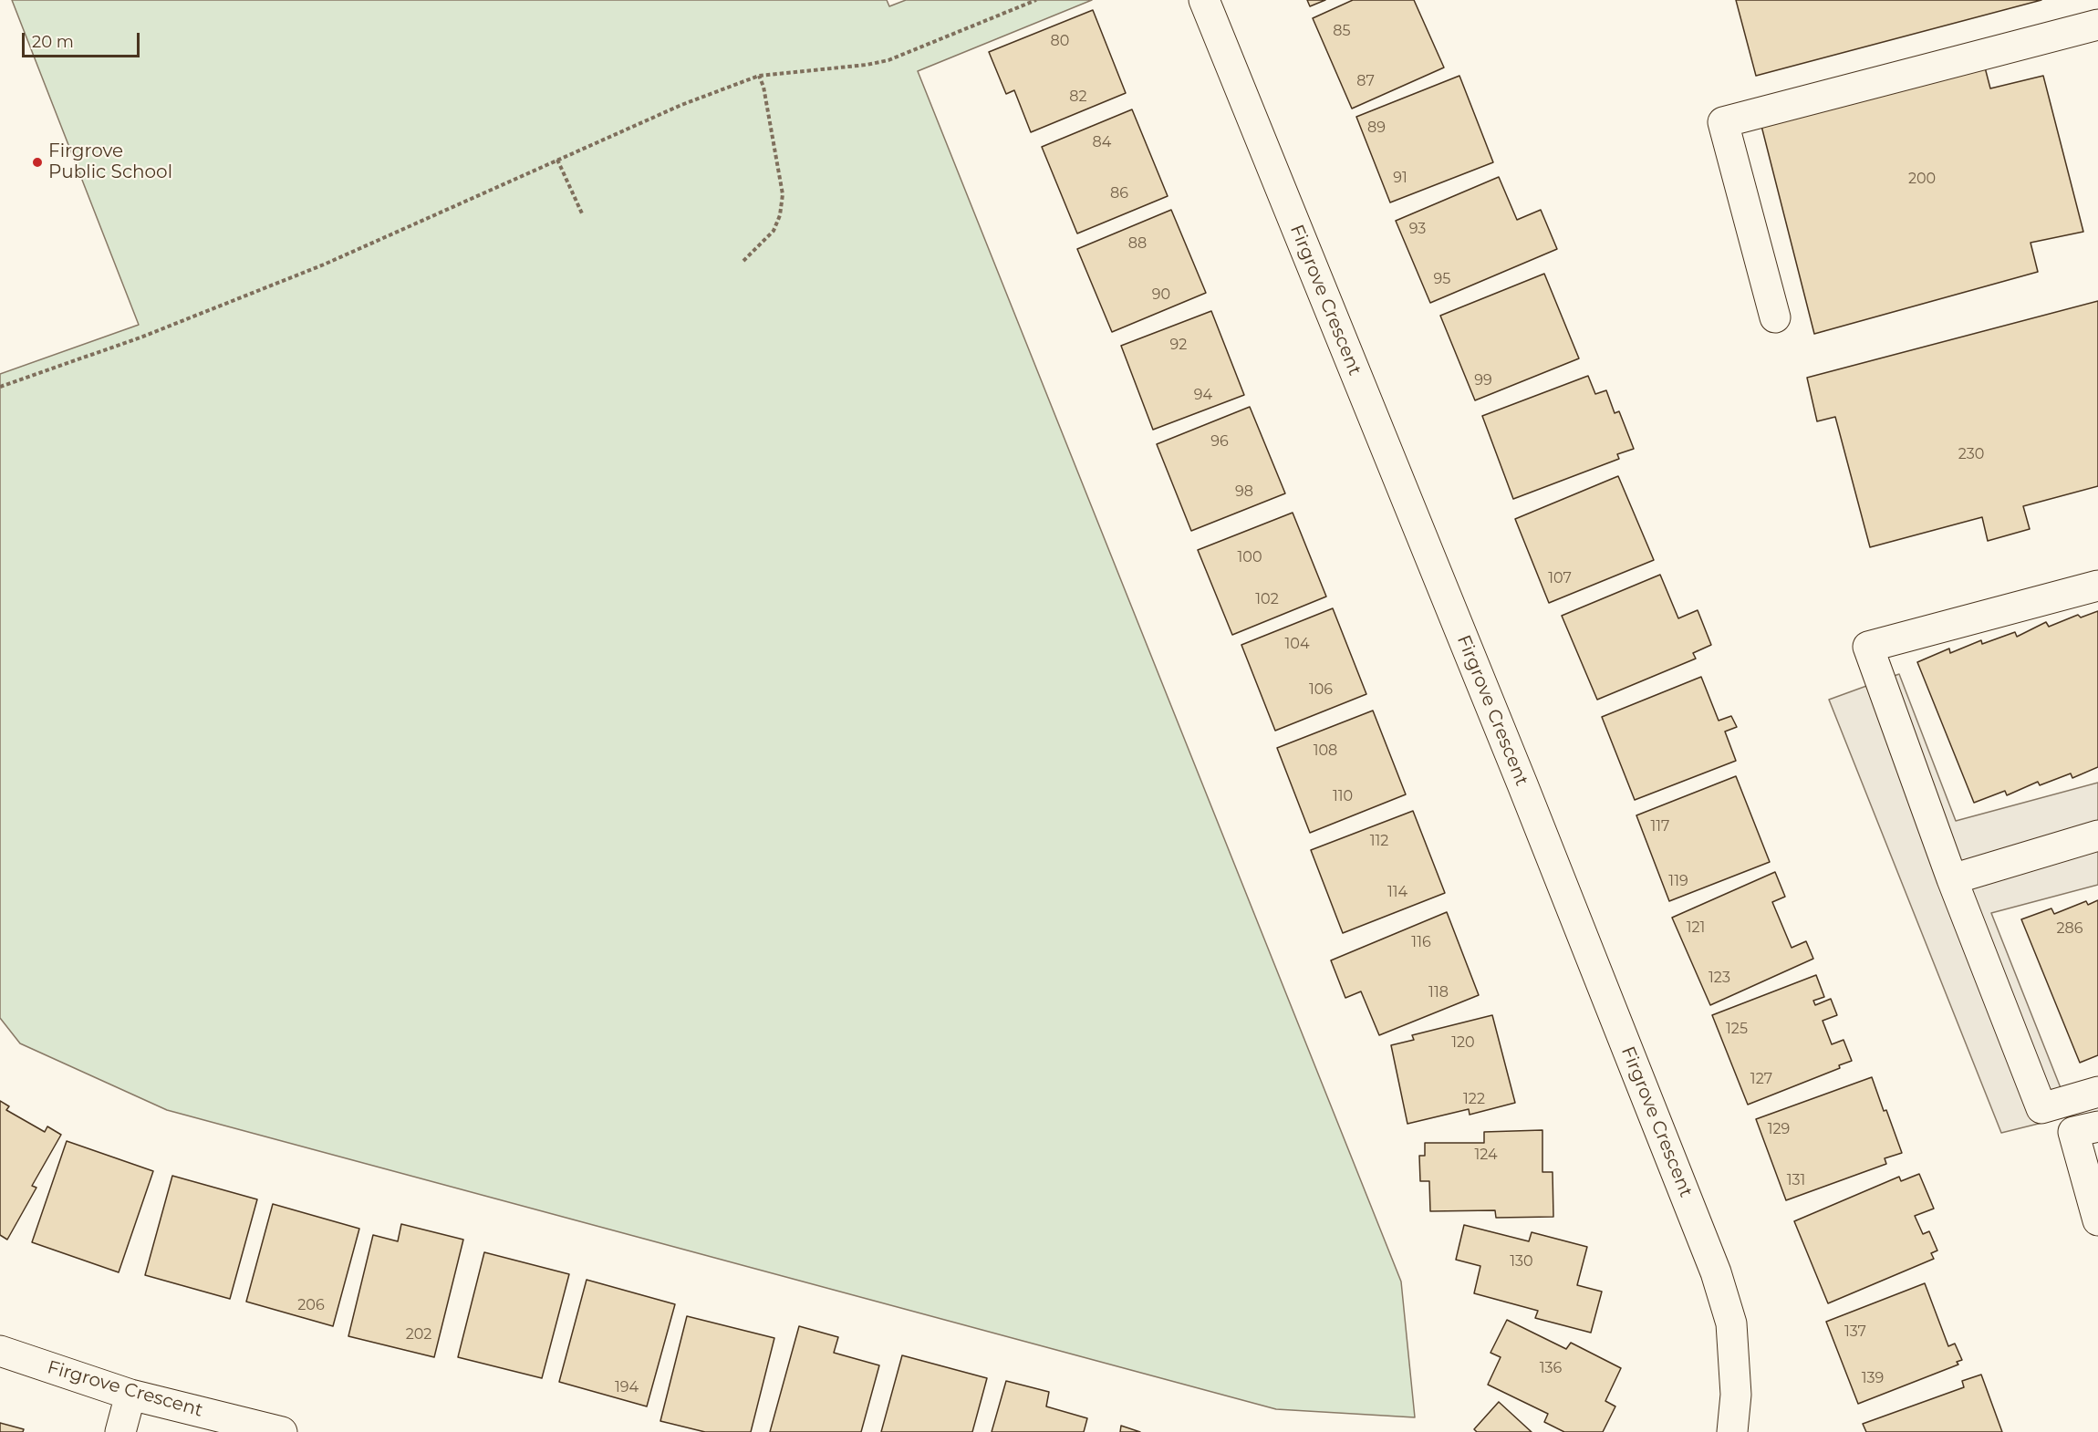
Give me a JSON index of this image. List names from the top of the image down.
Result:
{
  "streets": {
    "street": ["Firgrove Crescent"]
  },
  "places": ["Firgrove Public School"],
  "house_numbers": [
    "85",
    "80",
    "87",
    "82",
    "89",
    "84",
    "91",
    "200",
    "86",
    "93",
    "88",
    "95",
    "90",
    "92",
    "99",
    "94",
    "96",
    "230",
    "98",
    "100",
    "107",
    "102",
    "104",
    "106",
    "108",
    "110",
    "117",
    "112",
    "119",
    "114",
    "121",
    "286",
    "116",
    "123",
    "118",
    "125",
    "120",
    "127",
    "122",
    "129",
    "124",
    "131",
    "130",
    "206",
    "137",
    "202",
    "136",
    "139",
    "194"
  ],
  "scale_bar": "20 m"
}
